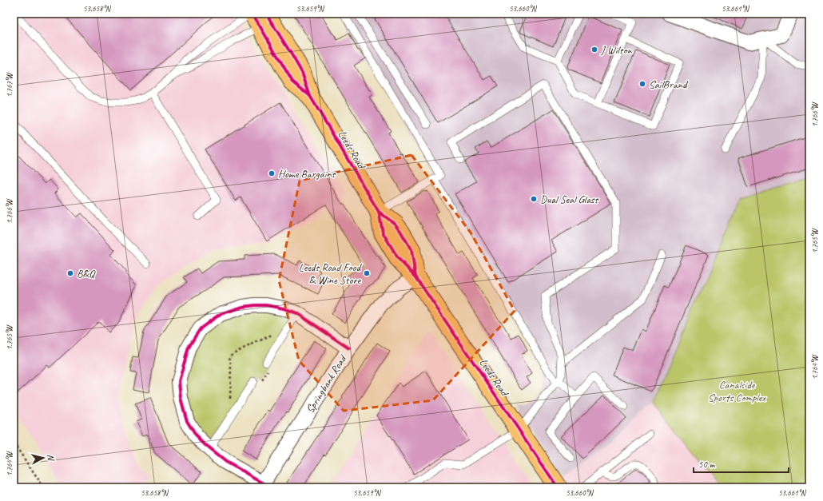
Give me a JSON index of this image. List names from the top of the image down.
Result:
{
  "streets": {
    "main road": ["Leeds Road"],
    "street": ["Springbank Road"]
  },
  "crossings": [
    ["Leeds Road", "Springbank Road"]
  ],
  "parks": ["Canalside Sports Complex"],
  "places": [
    "J Wilson",
    "SailBrand",
    "Home Bargains",
    "Dual Seal Glass",
    "B&Q",
    "Leeds Road Food & Wine Store"
  ],
  "scale_bar": "50 m",
  "north": "right",
  "coordinates": [
    "53.658°N",
    "53.659°N",
    "53.660°N",
    "53.661°N",
    "1.767°W",
    "1.766°W",
    "1.765°W",
    "1.764°W"
  ]
}
